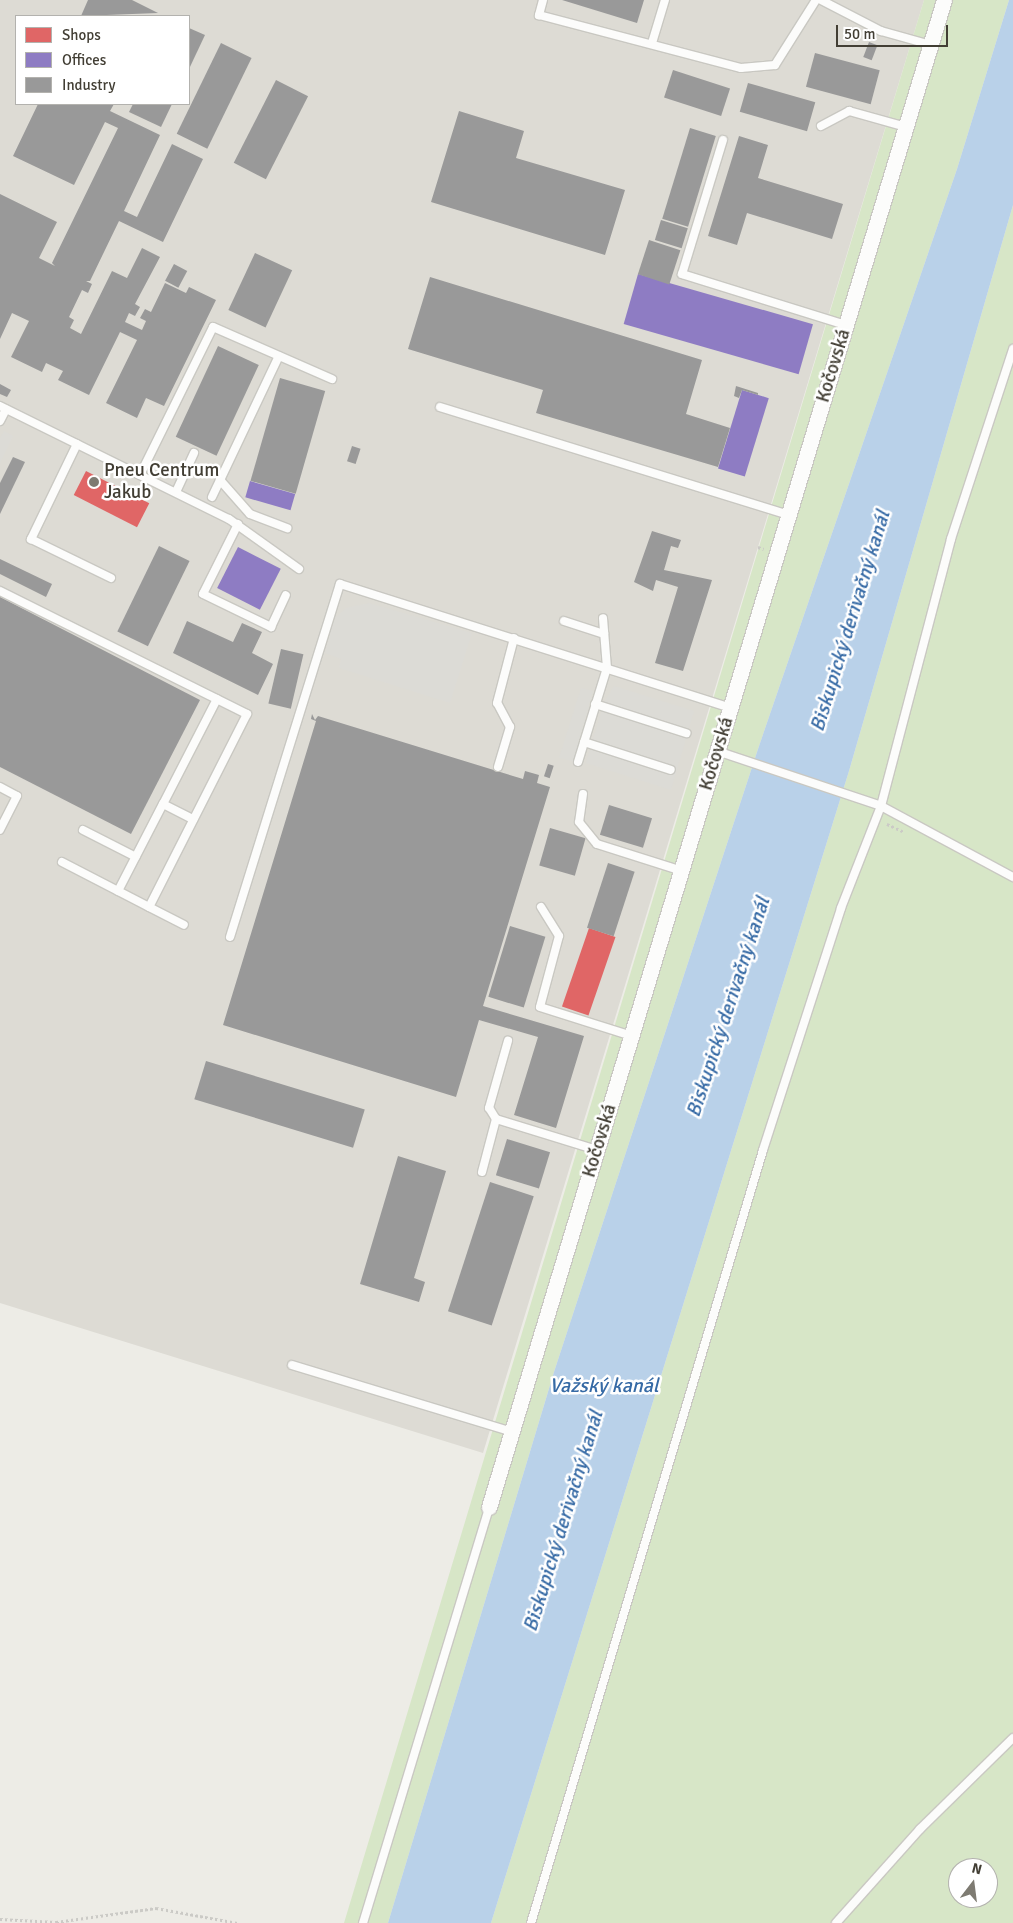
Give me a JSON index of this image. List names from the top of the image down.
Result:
{
  "streets": {
    "street": ["Kočovská"]
  },
  "water": ["Biskupický derivačný kanál", "Važský kanál"],
  "places": ["Pneu Centrum Jakub"],
  "legend": ["Shops", "Offices", "Industry"],
  "scale_bar": "50 m",
  "north": "top"
}
